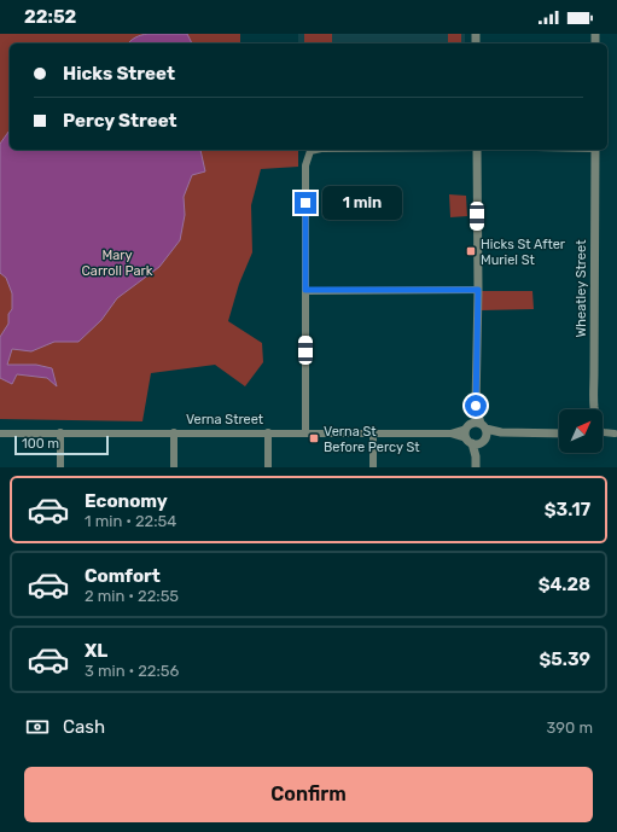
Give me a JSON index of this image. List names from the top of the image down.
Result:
{
  "streets": {
    "street": ["Wheatley Street", "Verna Street"]
  },
  "parks": ["Mary Carroll Park"],
  "places": {
    "transit": ["Hicks St After Muriel St", "Verna St Before Percy St"]
  },
  "scale_bar": "100 m",
  "north": "top right",
  "page": {
    "status": "22:52",
    "banner": ["Hicks Street", "Percy Street"],
    "bubble": "1 min",
    "scale": "100 m",
    "list": [
      {
        "name": "Economy",
        "note": "1 min · 22:54",
        "value": "$3.17"
      },
      {
        "name": "Comfort",
        "note": "2 min · 22:55",
        "value": "$4.28"
      },
      {
        "name": "XL",
        "note": "3 min · 22:56",
        "value": "$5.39"
      }
    ],
    "pay": ["Cash", "390 m"],
    "buttons": "Confirm"
  }
}
